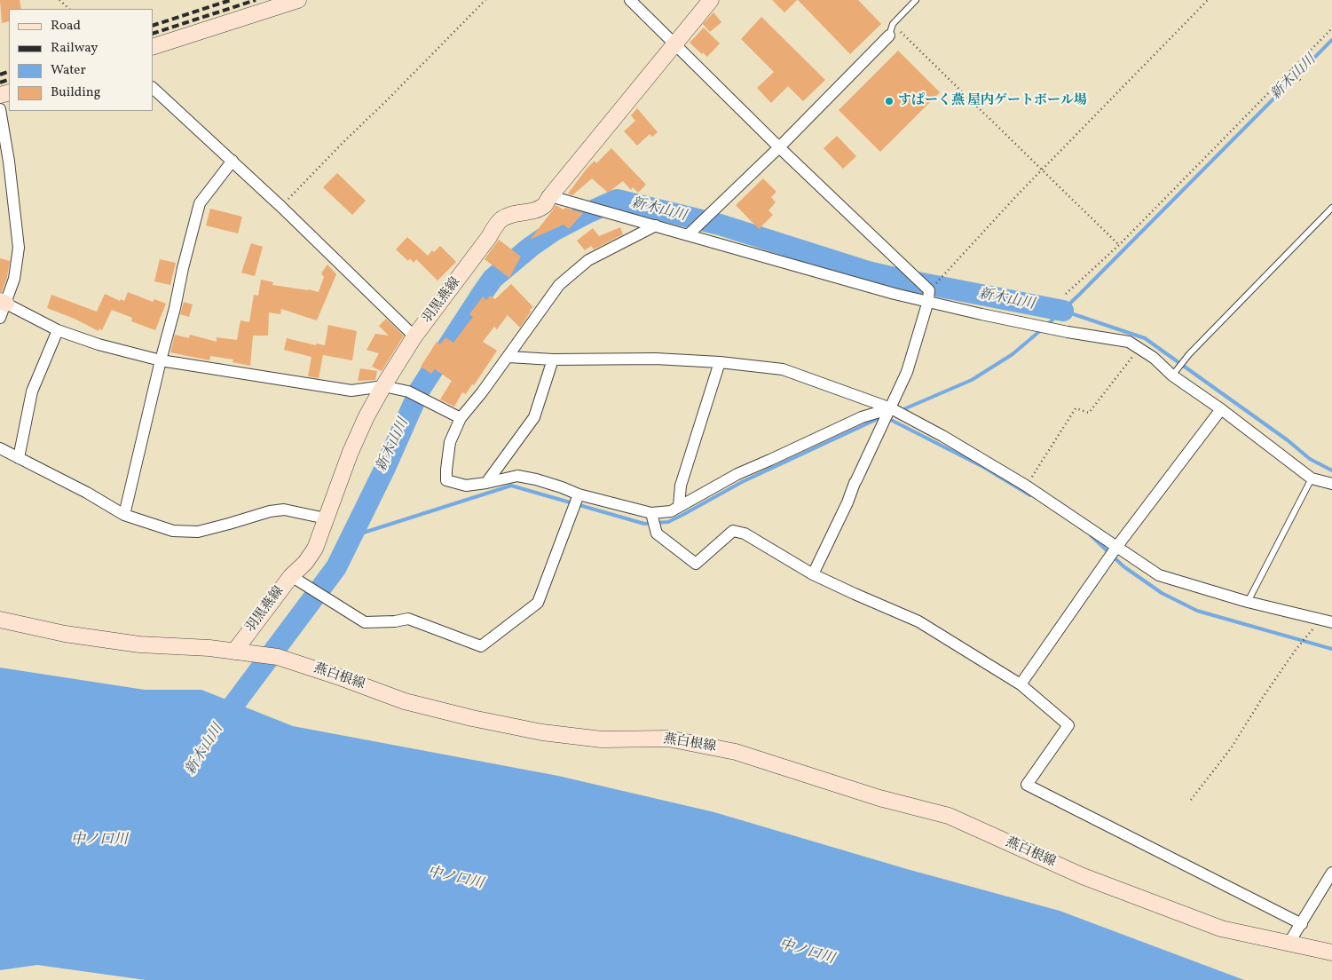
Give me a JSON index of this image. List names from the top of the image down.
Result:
{
  "streets": {
    "main road": ["羽黒燕線", "燕白根線"]
  },
  "crossings": [
    ["羽黒燕線", "燕白根線"]
  ],
  "water": ["新木山川", "中ノ口川"],
  "places": ["すぱーく燕 屋内ゲートボール場"],
  "legend": [
    "Road",
    "Railway",
    "Water",
    "Building"
  ]
}
